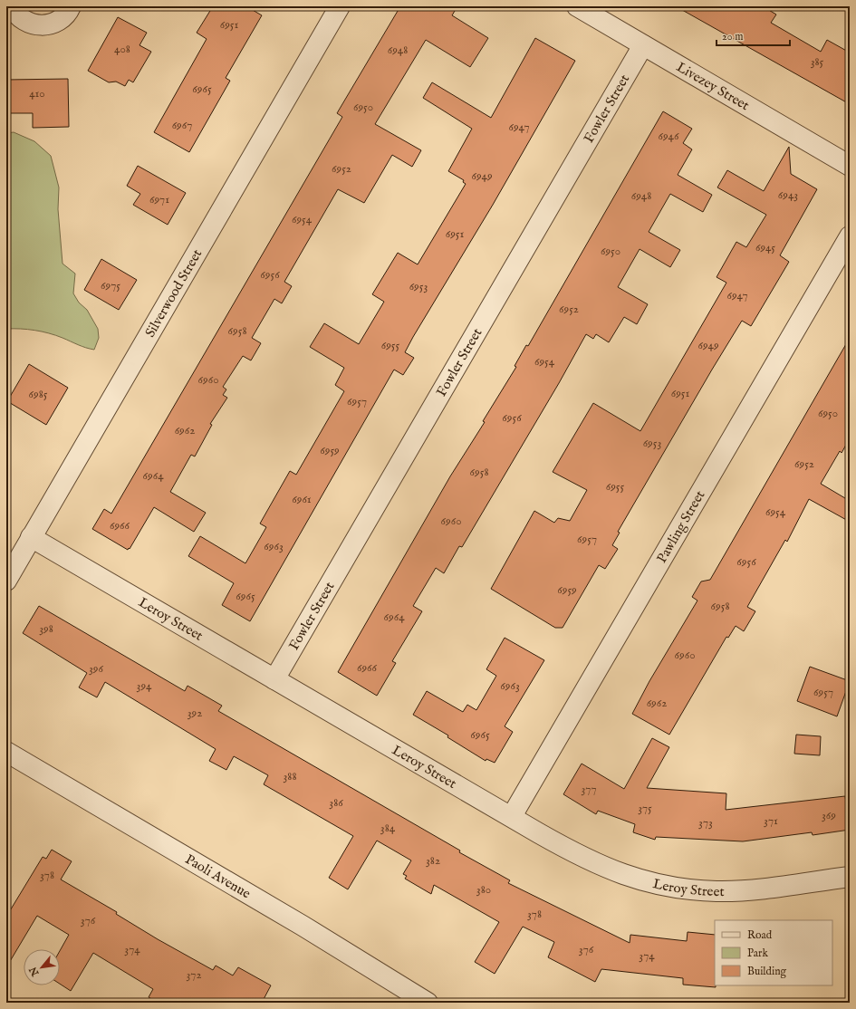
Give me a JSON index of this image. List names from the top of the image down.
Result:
{
  "streets": {
    "street": [
      "Livezey Street",
      "Fowler Street",
      "Silverwood Street",
      "Pawling Street",
      "Leroy Street",
      "Paoli Avenue"
    ]
  },
  "crossings": [
    ["Livezey Street", "Fowler Street"],
    ["Fowler Street", "Leroy Street"],
    ["Silverwood Street", "Leroy Street"],
    ["Pawling Street", "Leroy Street"]
  ],
  "house_numbers": [
    "6951",
    "408",
    "6948",
    "385",
    "6965",
    "410",
    "6950",
    "6967",
    "6947",
    "6946",
    "6952",
    "6949",
    "6943",
    "6948",
    "6971",
    "6954",
    "6951",
    "6945",
    "6950",
    "6956",
    "6975",
    "6953",
    "6947",
    "6952",
    "6958",
    "6955",
    "6949",
    "6954",
    "6960",
    "6951",
    "6985",
    "6957",
    "6950",
    "6956",
    "6962",
    "6953",
    "6959",
    "6952",
    "6958",
    "6964",
    "6955",
    "6961",
    "6954",
    "6960",
    "6966",
    "6957",
    "6963",
    "6956",
    "6959",
    "6965",
    "6958",
    "6964",
    "398",
    "6960",
    "6966",
    "396",
    "394",
    "6963",
    "6957",
    "6962",
    "392",
    "6965",
    "388",
    "377",
    "386",
    "375",
    "369",
    "371",
    "373",
    "384",
    "382",
    "378",
    "380",
    "378",
    "376",
    "374",
    "376",
    "374",
    "372"
  ],
  "legend": ["Road", "Park", "Building"],
  "scale_bar": "20 m",
  "north": "bottom left"
}
